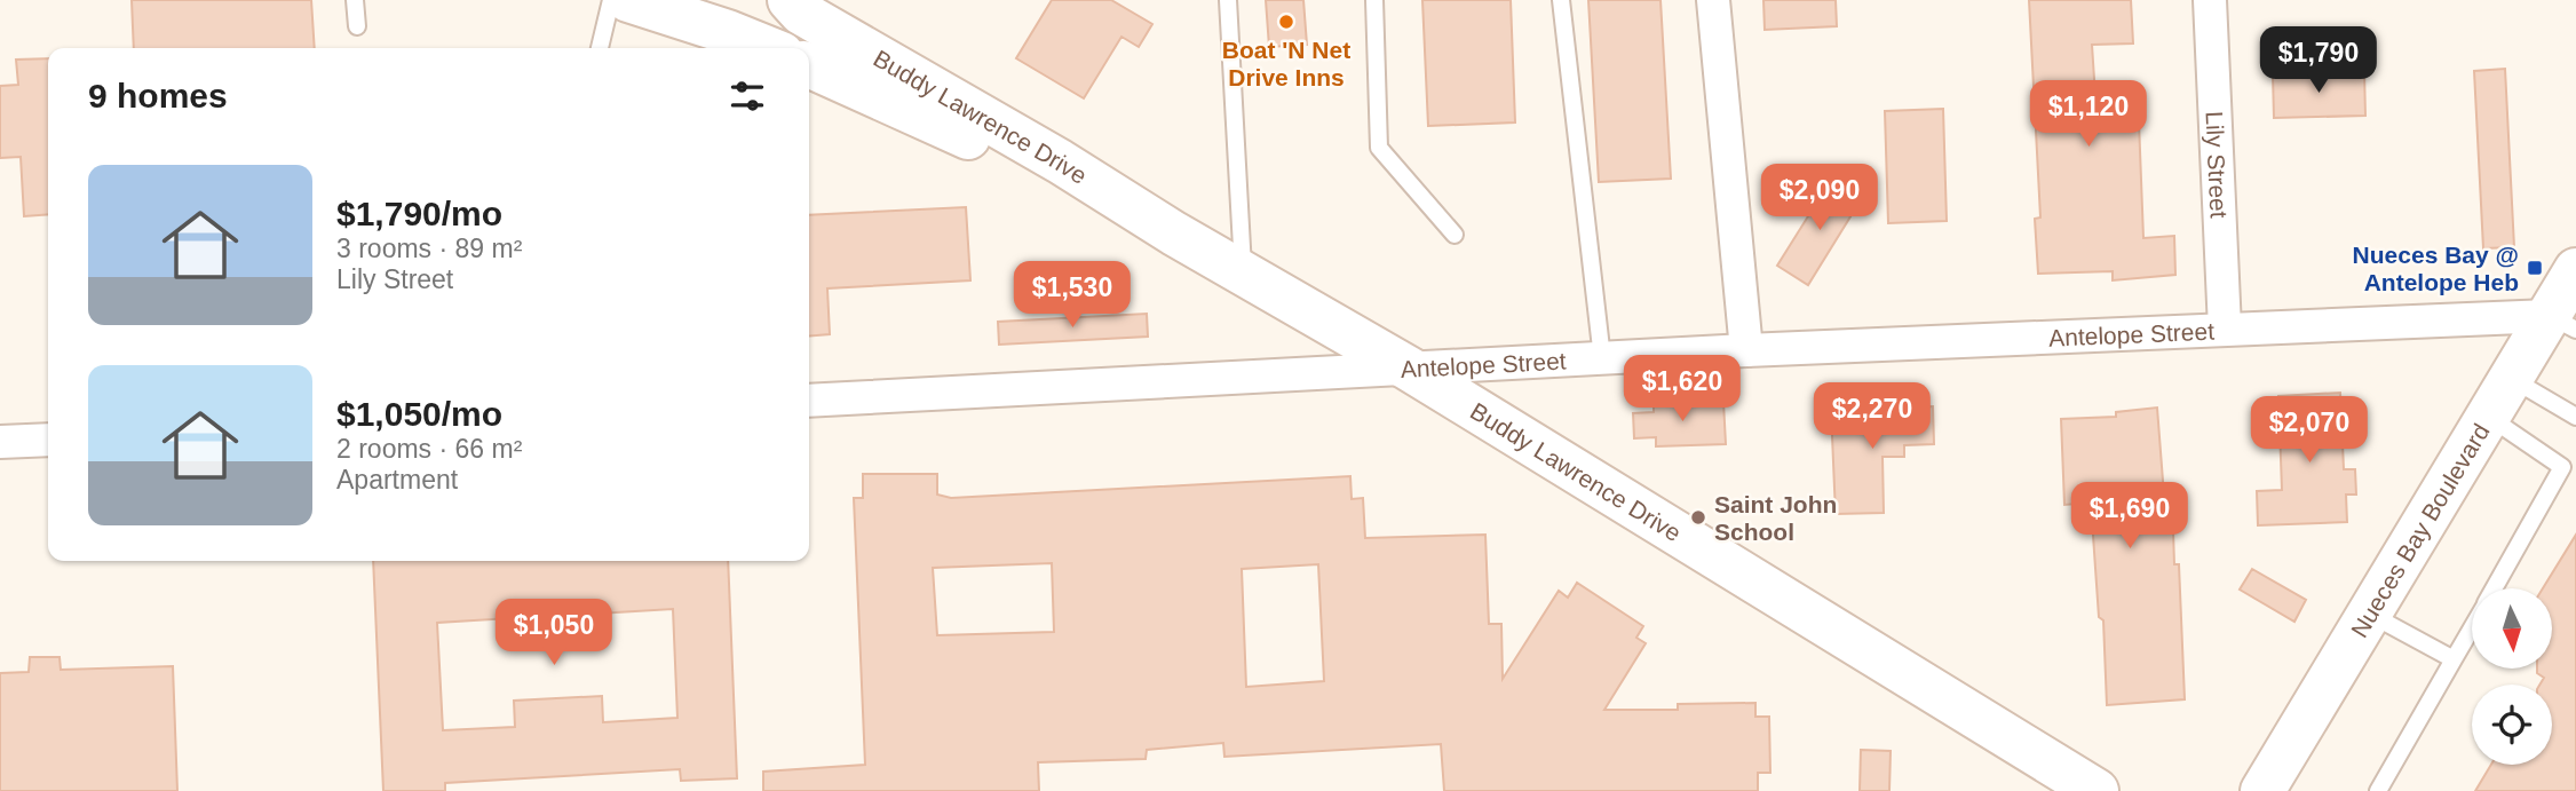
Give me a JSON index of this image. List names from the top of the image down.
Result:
{
  "streets": {
    "street": [
      "Buddy Lawrence Drive",
      "Lily Street",
      "Antelope Street",
      "Nueces Bay Boulevard"
    ]
  },
  "crossings": [
    ["Buddy Lawrence Drive", "Antelope Street"],
    ["Lily Street", "Antelope Street"],
    ["Antelope Street", "Nueces Bay Boulevard"]
  ],
  "places": {
    "other": ["Boat 'N Net Drive Inns", "Saint John School"],
    "transit": ["Nueces Bay @ Antelope Heb"]
  },
  "north": "bottom",
  "page": {
    "price": [
      "$1,790",
      "$1,120",
      "$2,090",
      "$1,530",
      "$1,620",
      "$2,270",
      "$2,070",
      "$1,690",
      "$1,050"
    ],
    "heading": "9 homes",
    "list": [
      {
        "name": "$1,790/mo",
        "note": "3 rooms · 89 m² · Lily Street"
      },
      {
        "name": "$1,050/mo",
        "note": "2 rooms · 66 m² · Apartment"
      }
    ]
  }
}
